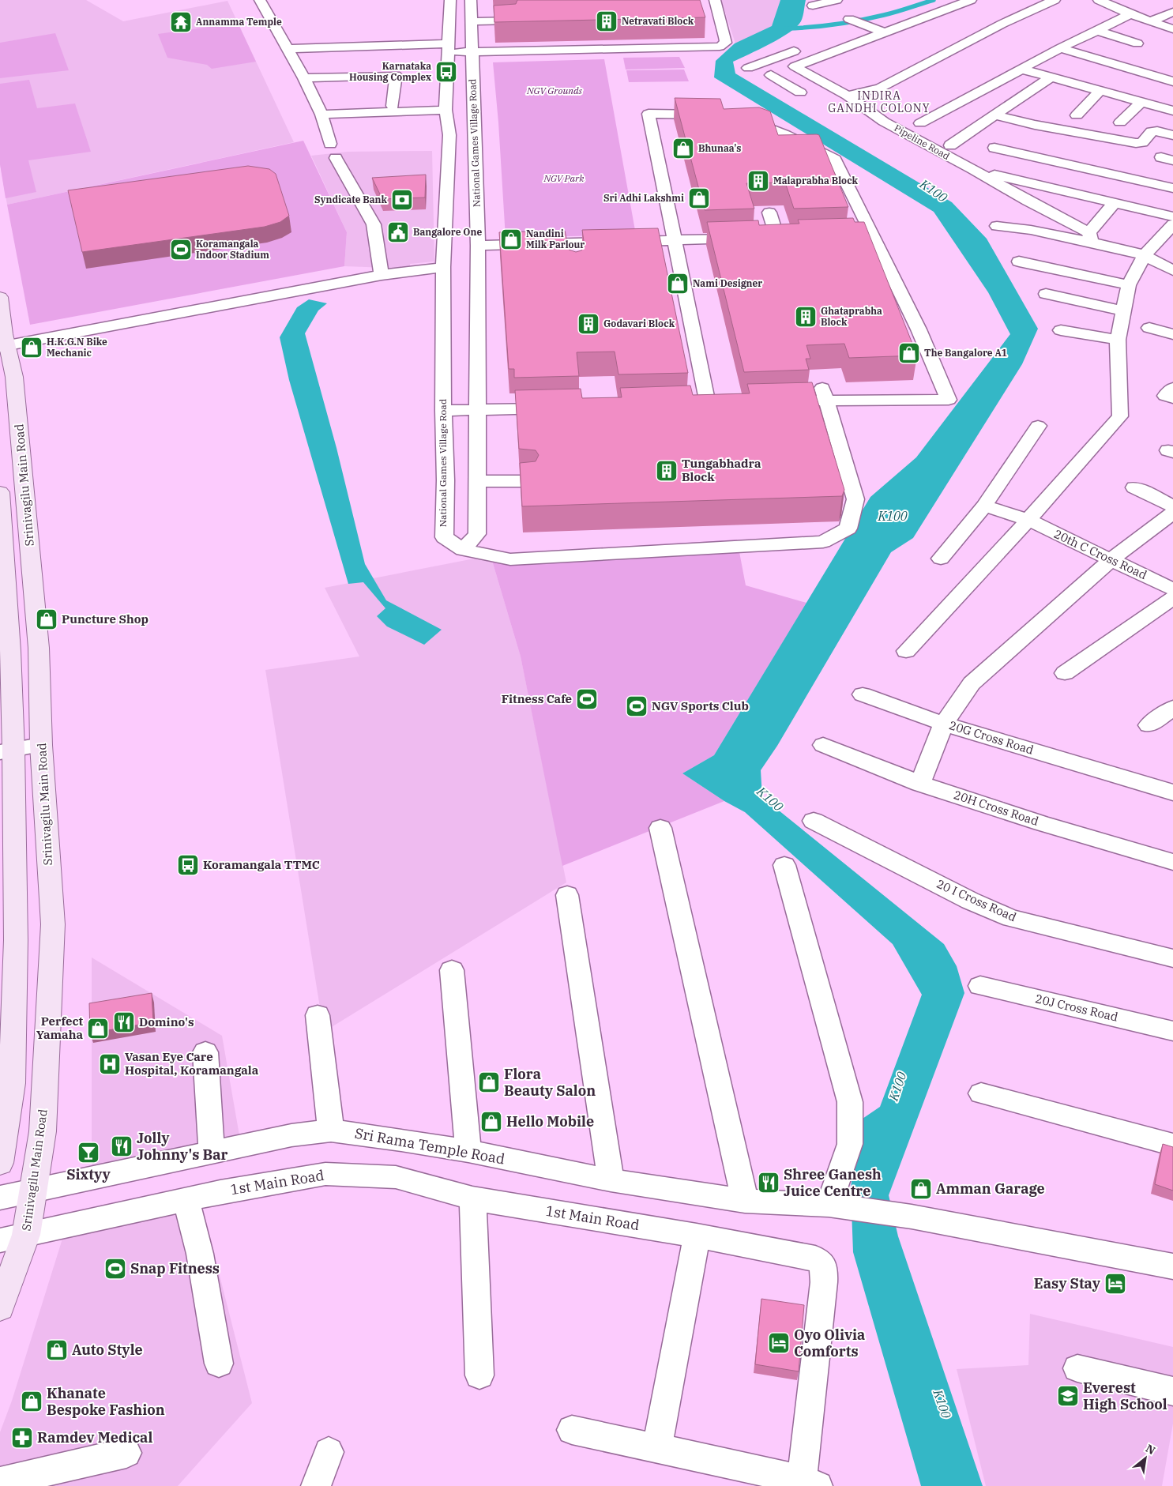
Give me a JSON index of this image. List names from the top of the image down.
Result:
{
  "streets": {
    "main road": ["Srinivagilu Main Road"],
    "street": [
      "Pipeline Road",
      "National Games Village Road",
      "20th C Cross Road",
      "20G Cross Road",
      "20H Cross Road",
      "20 I Cross Road",
      "20J Cross Road",
      "Sri Rama Temple Road",
      "1st Main Road"
    ]
  },
  "crossings": [
    ["Srinivagilu Main Road", "Sri Rama Temple Road"],
    ["Srinivagilu Main Road", "1st Main Road"],
    ["20th C Cross Road", "20G Cross Road"]
  ],
  "districts": ["INDIRA GANDHI COLONY"],
  "water": ["K100"],
  "parks": ["NGV Grounds", "NGV Park"],
  "places": {
    "building": [
      "Netravati Block",
      "Malaprabha Block",
      "Ghataprabha Block",
      "Godavari Block",
      "Tungabhadra Block"
    ],
    "temple": ["Annamma Temple"],
    "bus stop": ["Karnataka Housing Complex", "Koramangala TTMC"],
    "shop": [
      "Bhunaa's",
      "Sri Adhi Lakshmi",
      "Nandini Milk Parlour",
      "Nami Designer",
      "H.K.G.N Bike Mechanic",
      "The Bangalore A1",
      "Puncture Shop",
      "Perfect Yamaha",
      "Flora Beauty Salon",
      "Hello Mobile",
      "Amman Garage",
      "Auto Style",
      "Khanate Bespoke Fashion"
    ],
    "bank": ["Syndicate Bank"],
    "public building": ["Bangalore One"],
    "sports": [
      "Koramangala Indoor Stadium",
      "Fitness Cafe",
      "NGV Sports Club",
      "Snap Fitness"
    ],
    "restaurant": ["Domino's", "Jolly Johnny's Bar", "Shree Ganesh Juice Centre"],
    "hospital": ["Vasan Eye Care Hospital, Koramangala"],
    "bar": ["Sixtyy"],
    "hotel": ["Easy Stay", "Oyo Olivia Comforts"],
    "school or university": ["Everest High School"],
    "pharmacy": ["Ramdev Medical"]
  },
  "north": "top right"
}
